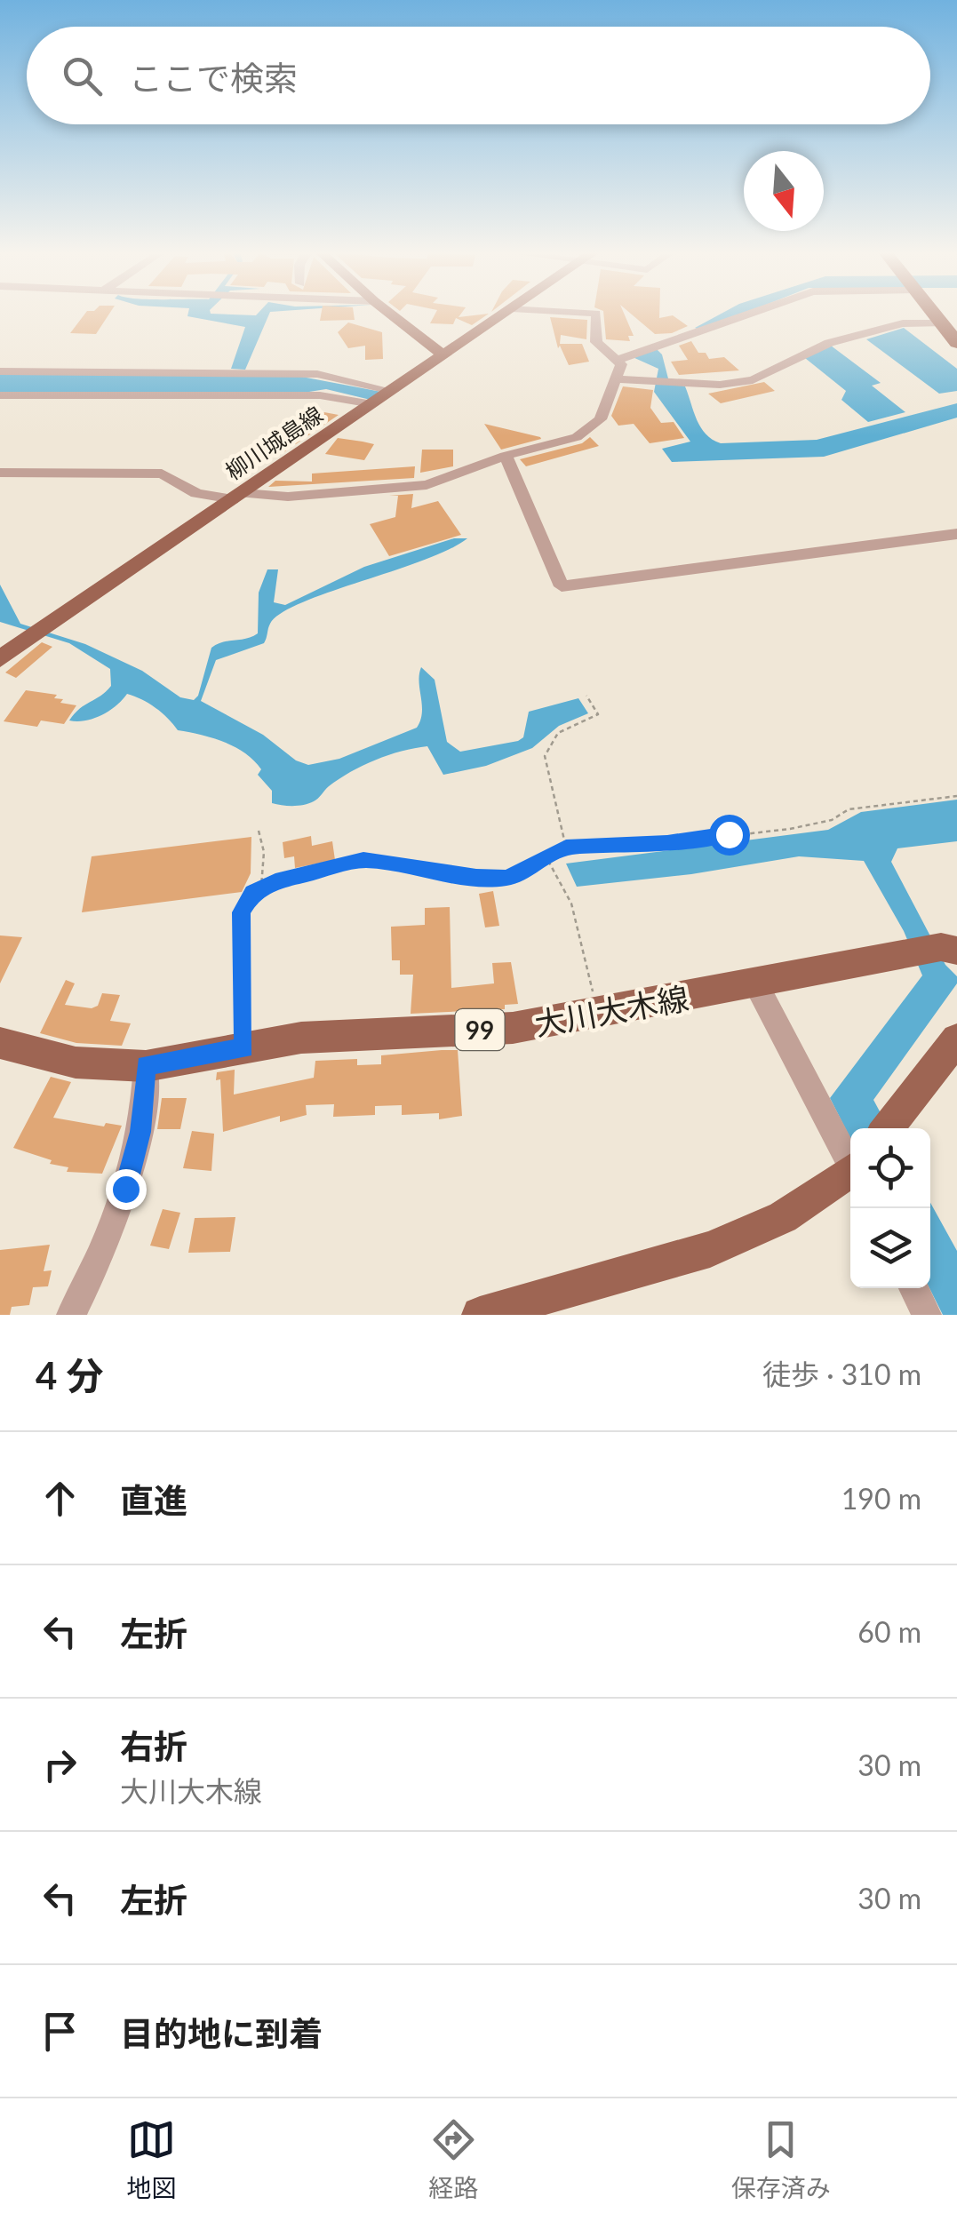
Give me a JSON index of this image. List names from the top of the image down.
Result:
{
  "streets": {
    "main road": ["柳川城島線", "大川大木線", "99"]
  },
  "north": "bottom",
  "page": {
    "search": "ここで検索",
    "heading": ["4 分", "徒歩 · 310 m"],
    "list": [
      ["直進", "190 m"],
      ["左折", "60 m"],
      ["右折", "大川大木線", "30 m"],
      ["左折", "30 m"],
      "目的地に到着"
    ],
    "nav": ["地図", "経路", "保存済み"]
  }
}
